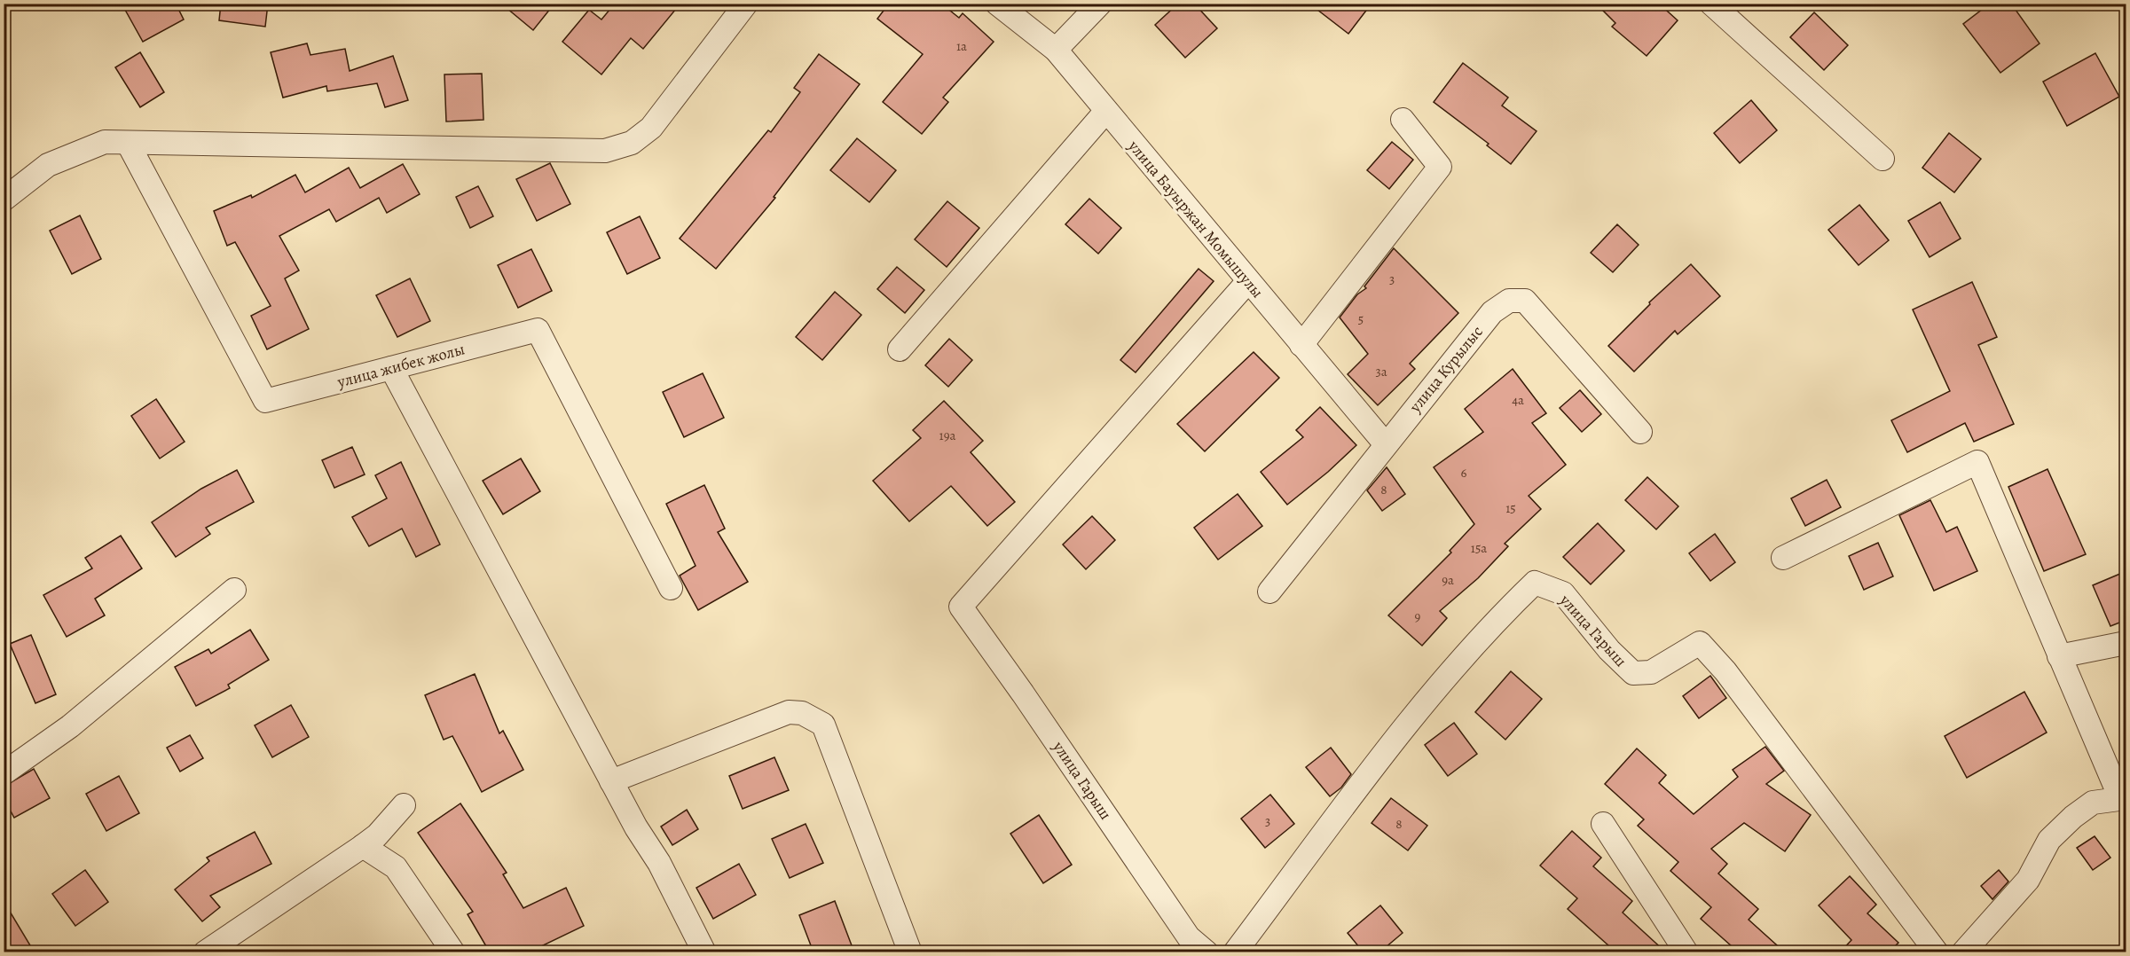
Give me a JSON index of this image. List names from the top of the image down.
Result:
{
  "streets": {
    "street": [
      "улица Бауыржан Момышулы",
      "улица жибек жолы",
      "улица Курылыс",
      "улица Гарыш"
    ]
  },
  "crossings": [
    ["улица Бауыржан Момышулы", "улица Курылыс"],
    ["улица Бауыржан Момышулы", "улица Гарыш"]
  ],
  "house_numbers": [
    "1а",
    "3",
    "5",
    "3а",
    "4а",
    "19а",
    "6",
    "8",
    "15",
    "15а",
    "9а",
    "9",
    "3",
    "8"
  ]
}
